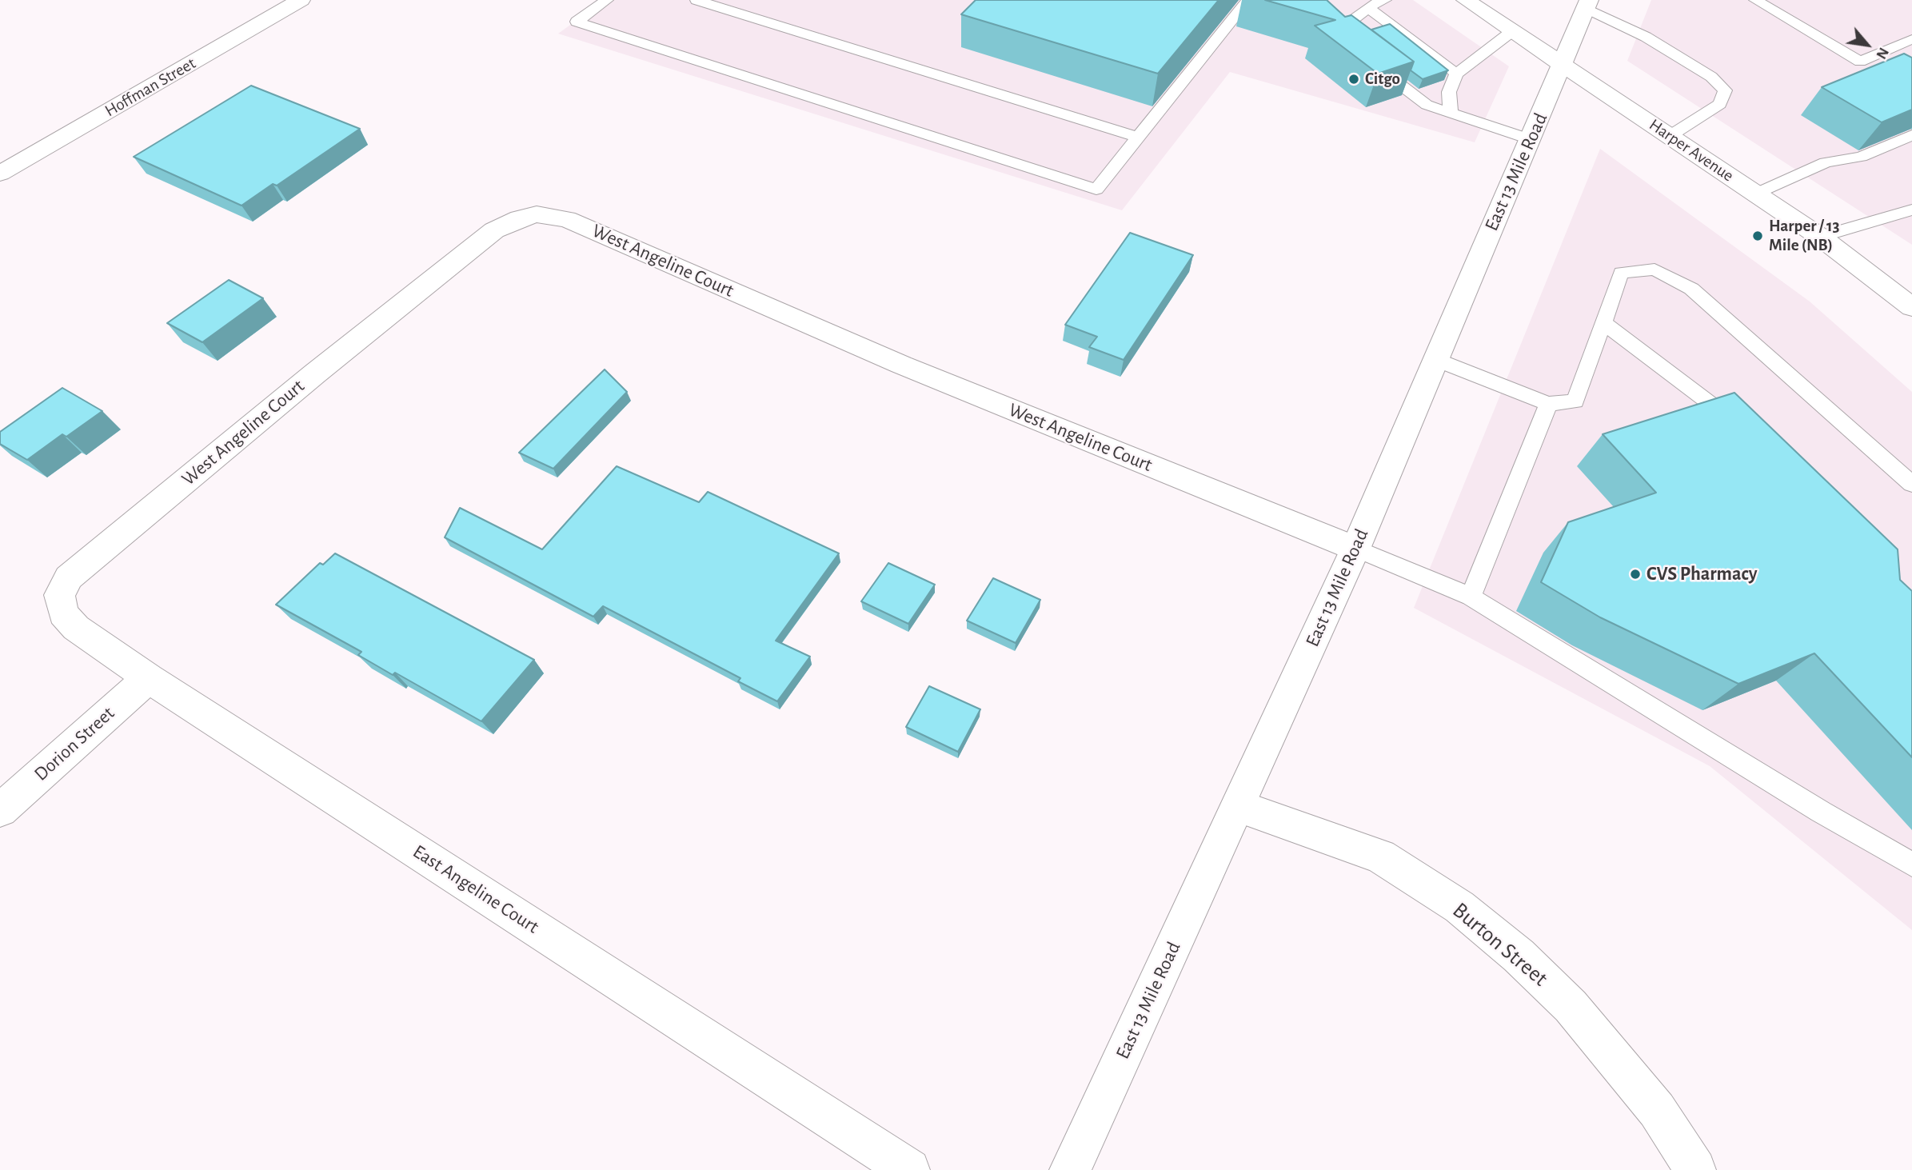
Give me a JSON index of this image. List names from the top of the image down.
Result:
{
  "streets": {
    "street": [
      "Hoffman Street",
      "Harper Avenue",
      "East 13 Mile Road",
      "West Angeline Court",
      "Dorion Street",
      "East Angeline Court",
      "Burton Street"
    ]
  },
  "crossings": [
    ["Harper Avenue", "East 13 Mile Road"],
    ["East 13 Mile Road", "West Angeline Court"],
    ["East 13 Mile Road", "Burton Street"],
    ["West Angeline Court", "East Angeline Court"],
    ["Dorion Street", "East Angeline Court"]
  ],
  "places": ["Citgo", "Harper / 13 Mile (NB)", "CVS Pharmacy"],
  "north": "bottom right"
}
